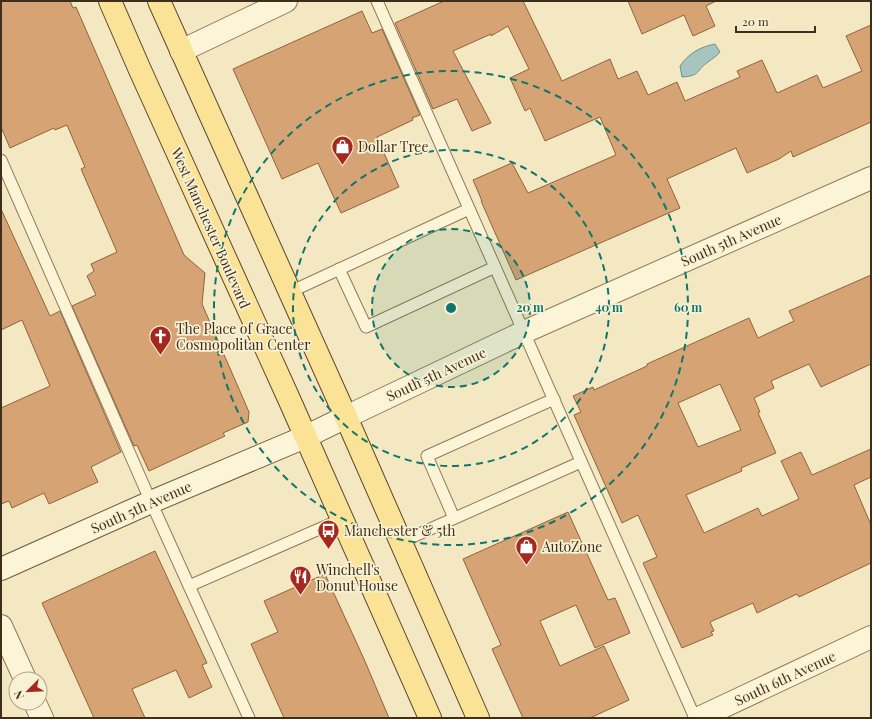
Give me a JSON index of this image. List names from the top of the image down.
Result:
{
  "streets": {
    "main road": ["West Manchester Boulevard"],
    "street": ["South 5th Avenue", "South 6th Avenue"]
  },
  "crossings": [
    ["West Manchester Boulevard", "South 5th Avenue"]
  ],
  "places": {
    "shop": ["Dollar Tree", "AutoZone"],
    "church": ["The Place of Grace Cosmopolitan Center"],
    "bus stop": ["Manchester & 5th"],
    "restaurant": ["Winchell's Donut House"]
  },
  "scale_bar": "20 m",
  "north": "bottom left",
  "rings": ["20 m", "40 m", "60 m"]
}
